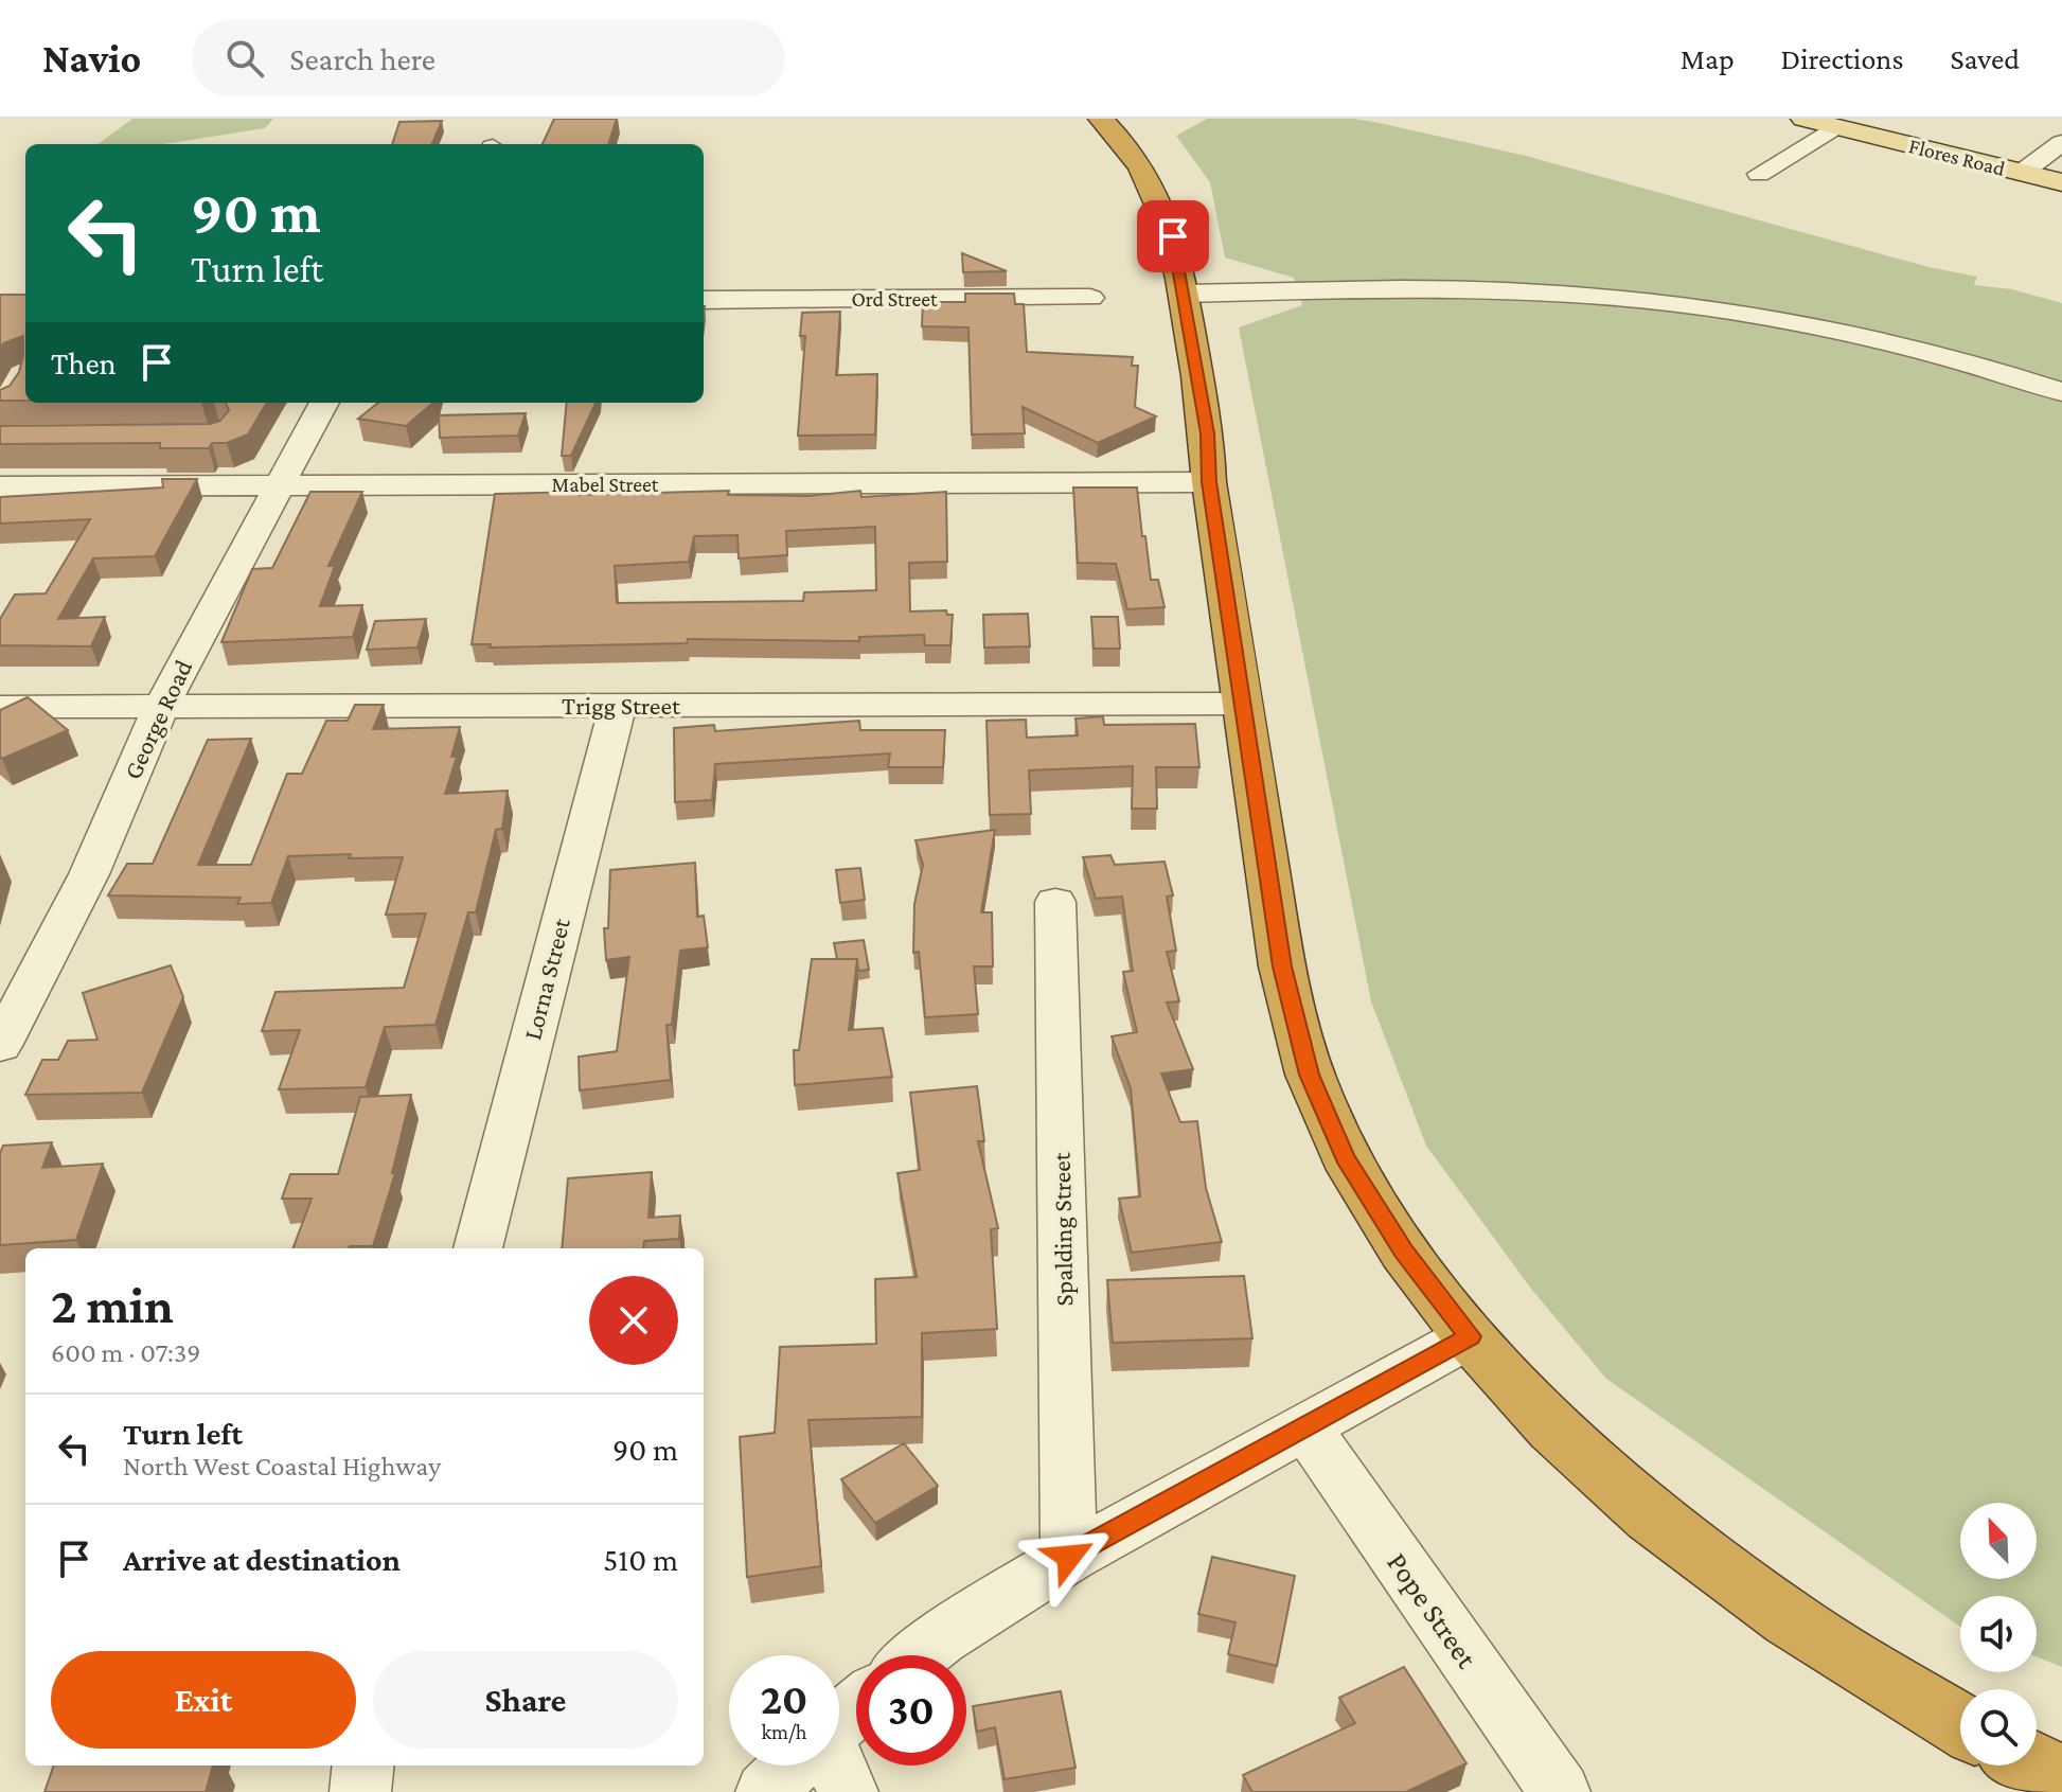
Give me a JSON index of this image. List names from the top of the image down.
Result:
{
  "streets": {
    "main road": ["Flores Road"],
    "street": [
      "Ord Street",
      "Mabel Street",
      "Trigg Street",
      "George Road",
      "Lorna Street",
      "Spalding Street",
      "Pope Street"
    ]
  },
  "crossings": [
    ["Mabel Street", "George Road"],
    ["Trigg Street", "George Road"],
    ["Trigg Street", "Lorna Street"]
  ],
  "north": "top left",
  "page": {
    "header": "Navio",
    "search": "Search here",
    "nav": ["Map", "Directions", "Saved"],
    "turn": ["90 m", "Turn left"],
    "then": "Then",
    "heading": ["2 min", "600 m · 07:39"],
    "list": [
      {
        "name": "Turn left",
        "note": "North West Coastal Highway",
        "value": "90 m"
      },
      {
        "name": "Arrive at destination",
        "value": "510 m"
      }
    ],
    "buttons": ["Exit", "Share"],
    "speed": "20 km/h",
    "limit": "30"
  }
}
